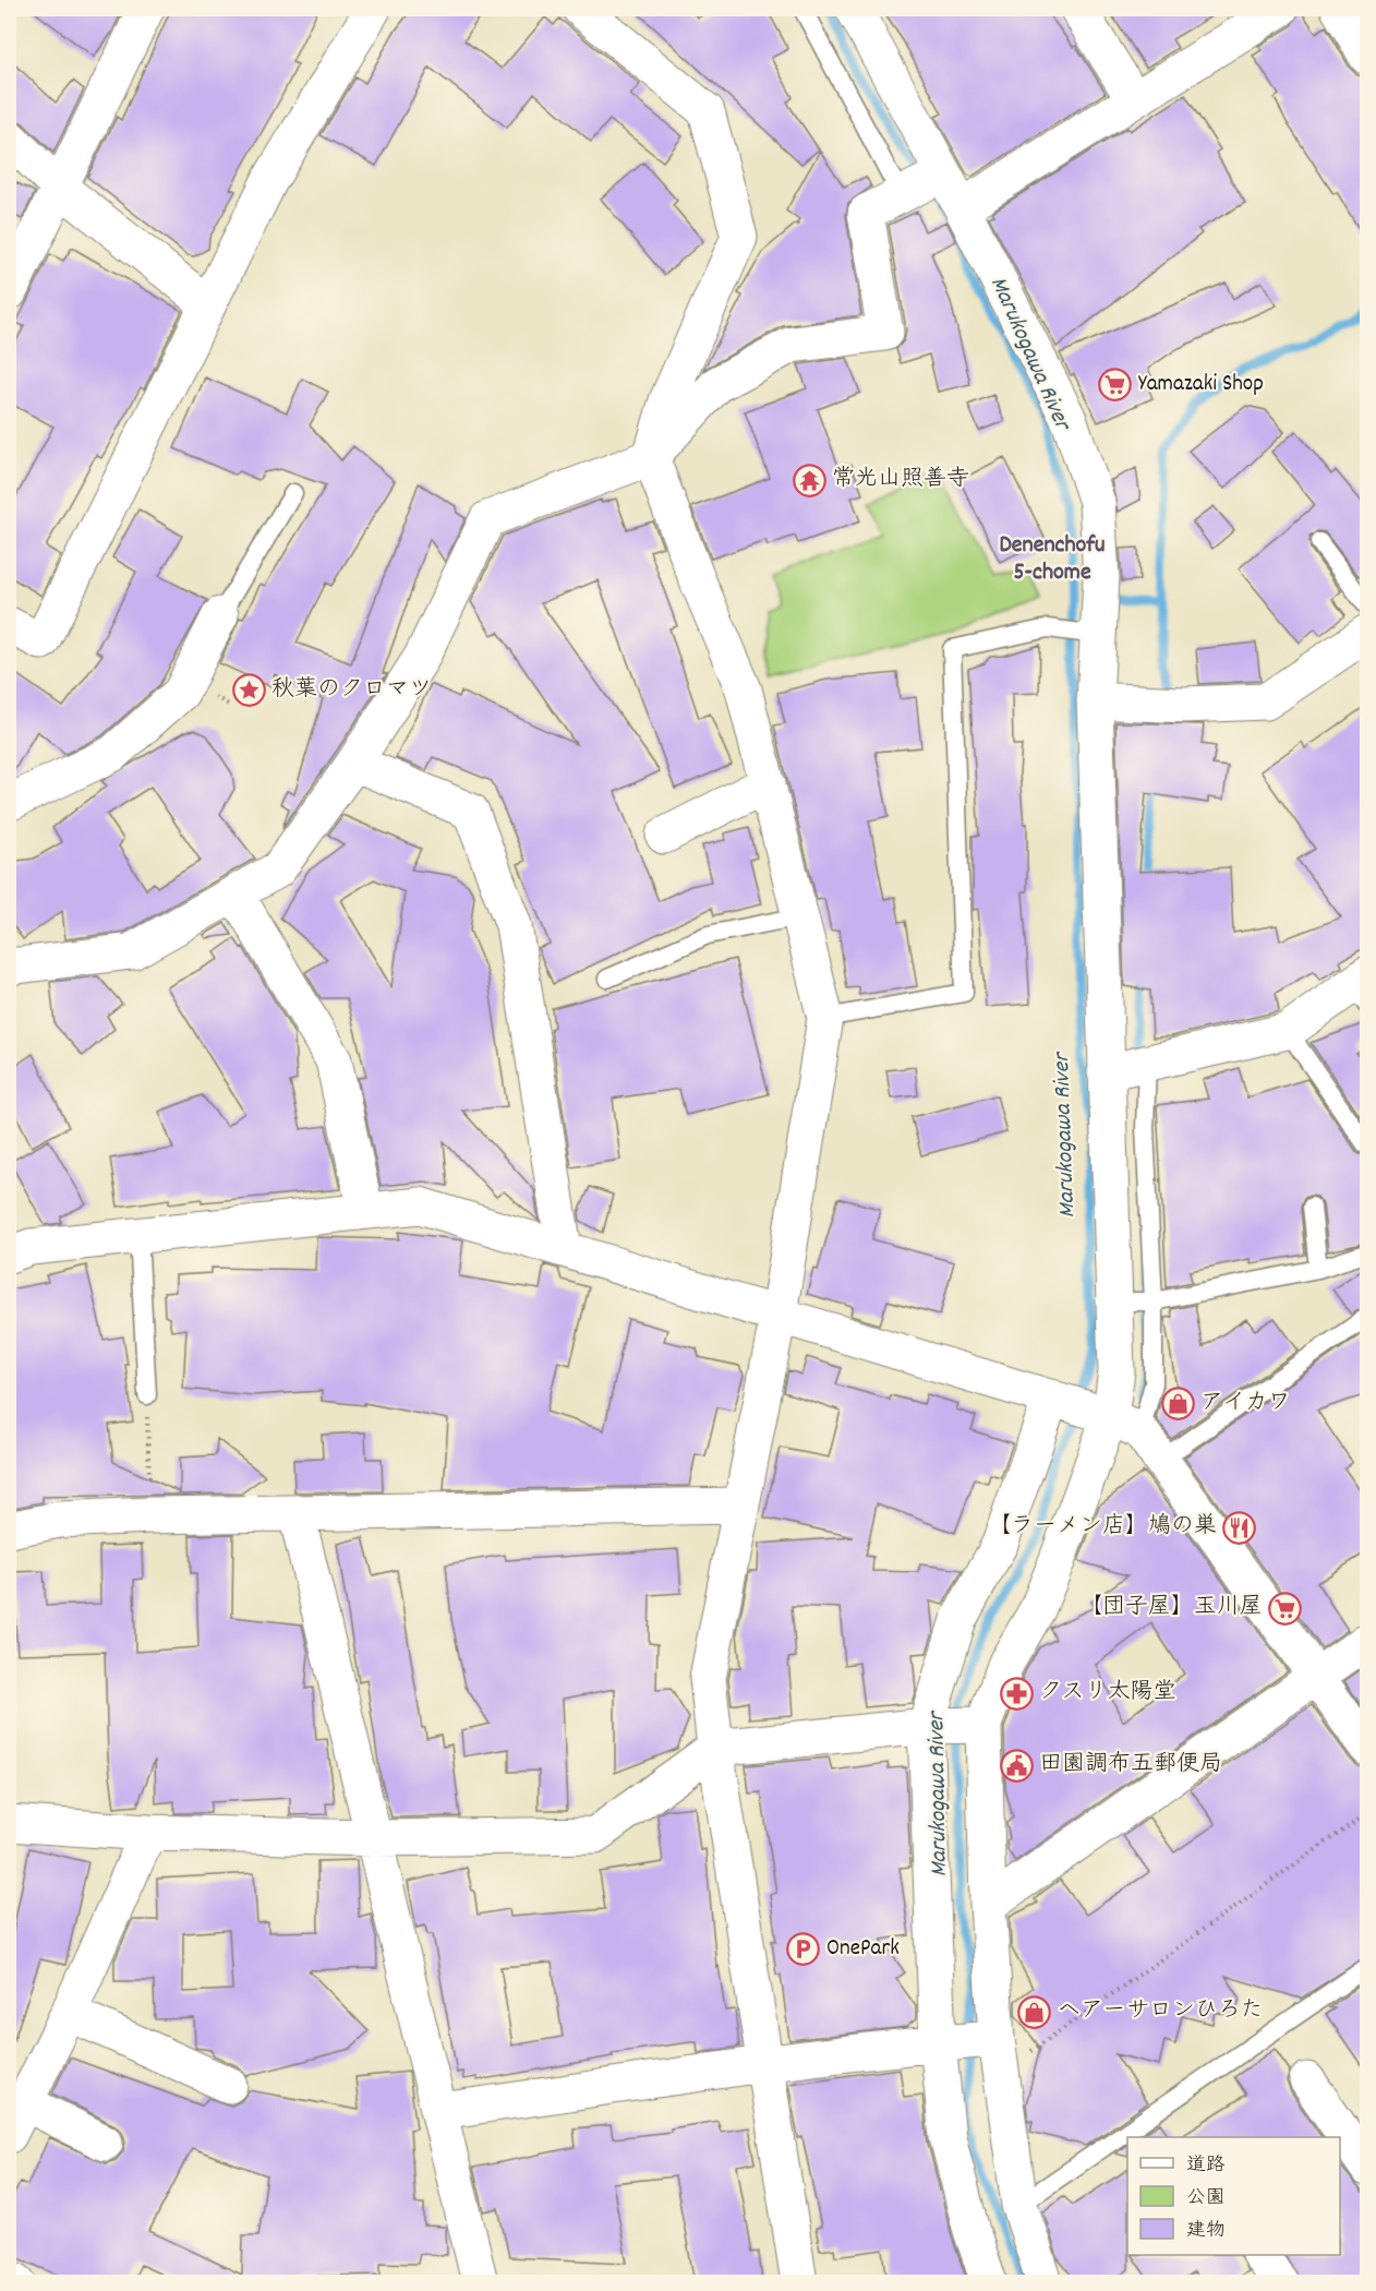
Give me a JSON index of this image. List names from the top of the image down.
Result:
{
  "districts": ["Denenchofu 5-chome"],
  "water": ["Marukogawa River"],
  "places": {
    "supermarket": ["Yamazaki Shop", "【団子屋】玉川屋"],
    "temple": ["常光山照善寺"],
    "place": ["秋葉のクロマツ"],
    "shop": ["アイカワ", "ヘアーサロンひろた"],
    "restaurant": ["【ラーメン店】鳩の巣"],
    "pharmacy": ["クスリ太陽堂"],
    "public building": ["田園調布五郵便局"],
    "parking": ["OnePark"]
  },
  "legend": ["道路", "公園", "建物"]
}
